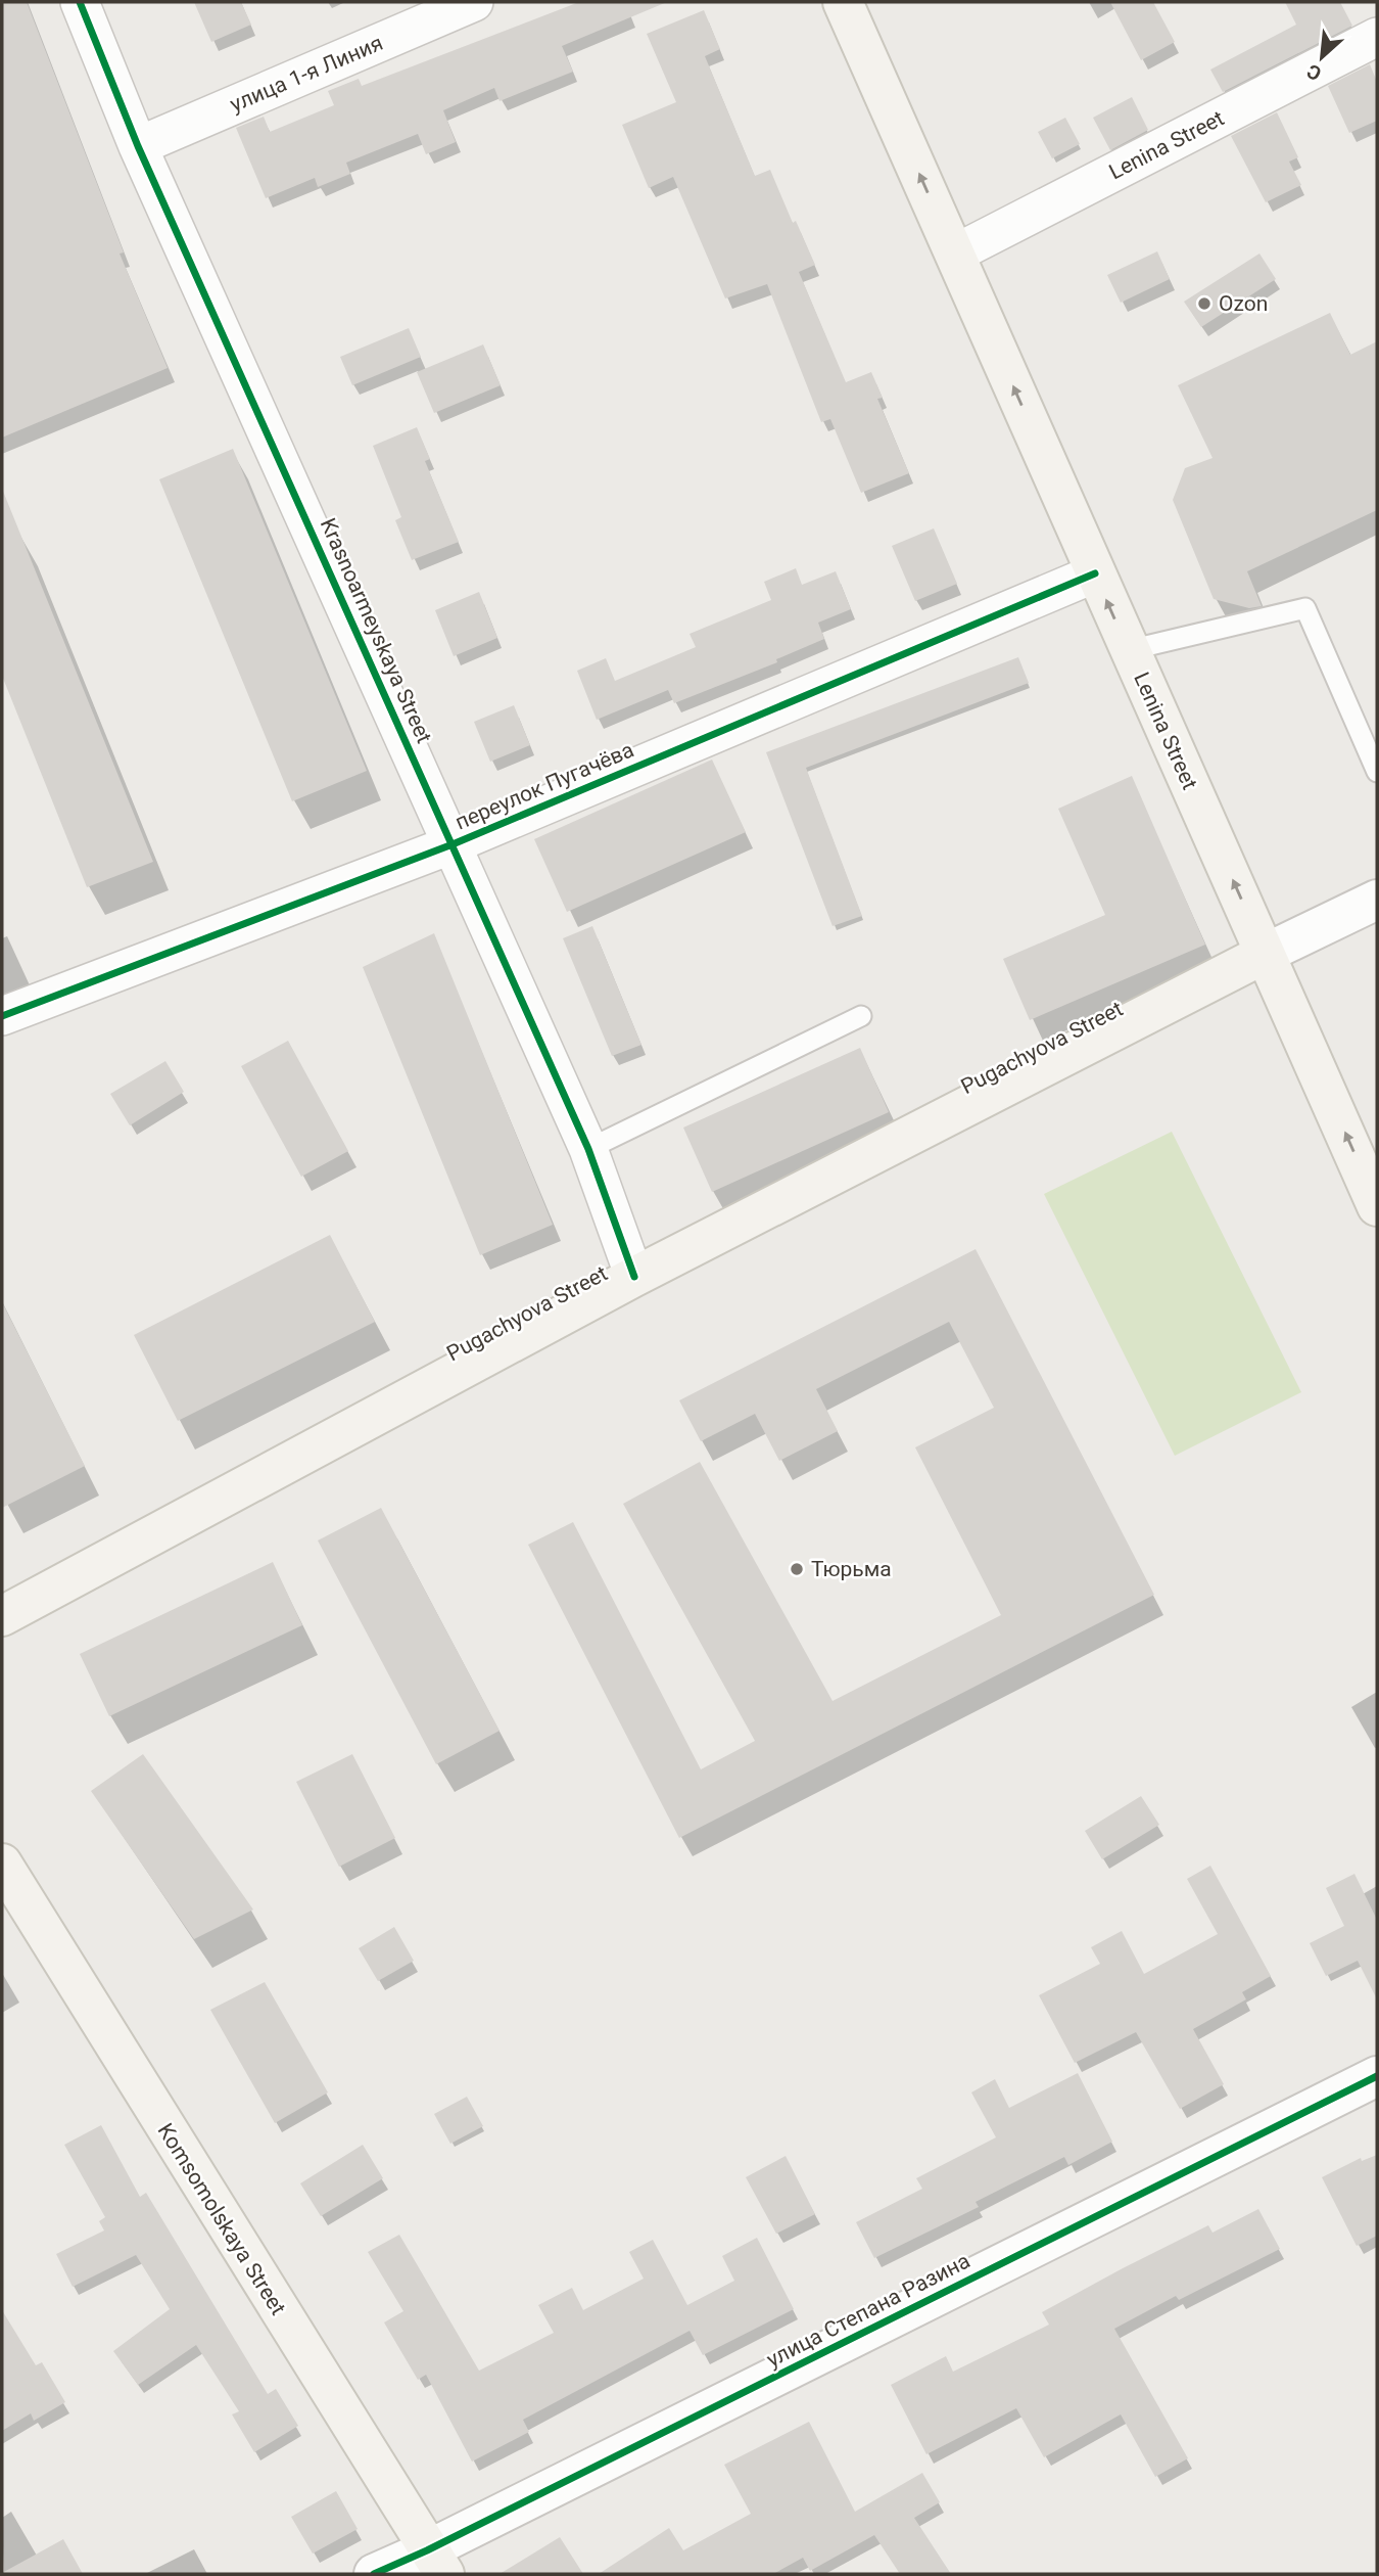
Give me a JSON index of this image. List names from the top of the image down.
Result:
{
  "streets": {
    "main road": ["Lenina Street", "Pugachyova Street", "Komsomolskaya Street"],
    "street": [
      "улица 1-я Линия",
      "Krasnoarmeyskaya Street",
      "переулок Пугачёва",
      "улица Степана Разина"
    ]
  },
  "crossings": [
    ["улица 1-я Линия", "Krasnoarmeyskaya Street"],
    ["Lenina Street", "переулок Пугачёва"],
    ["Lenina Street", "Pugachyova Street"],
    ["Krasnoarmeyskaya Street", "переулок Пугачёва"],
    ["Krasnoarmeyskaya Street", "Pugachyova Street"],
    ["Komsomolskaya Street", "улица Степана Разина"]
  ],
  "one_way": ["Lenina Street"],
  "places": ["Ozon", "Тюрьма"],
  "north": "bottom left"
}
